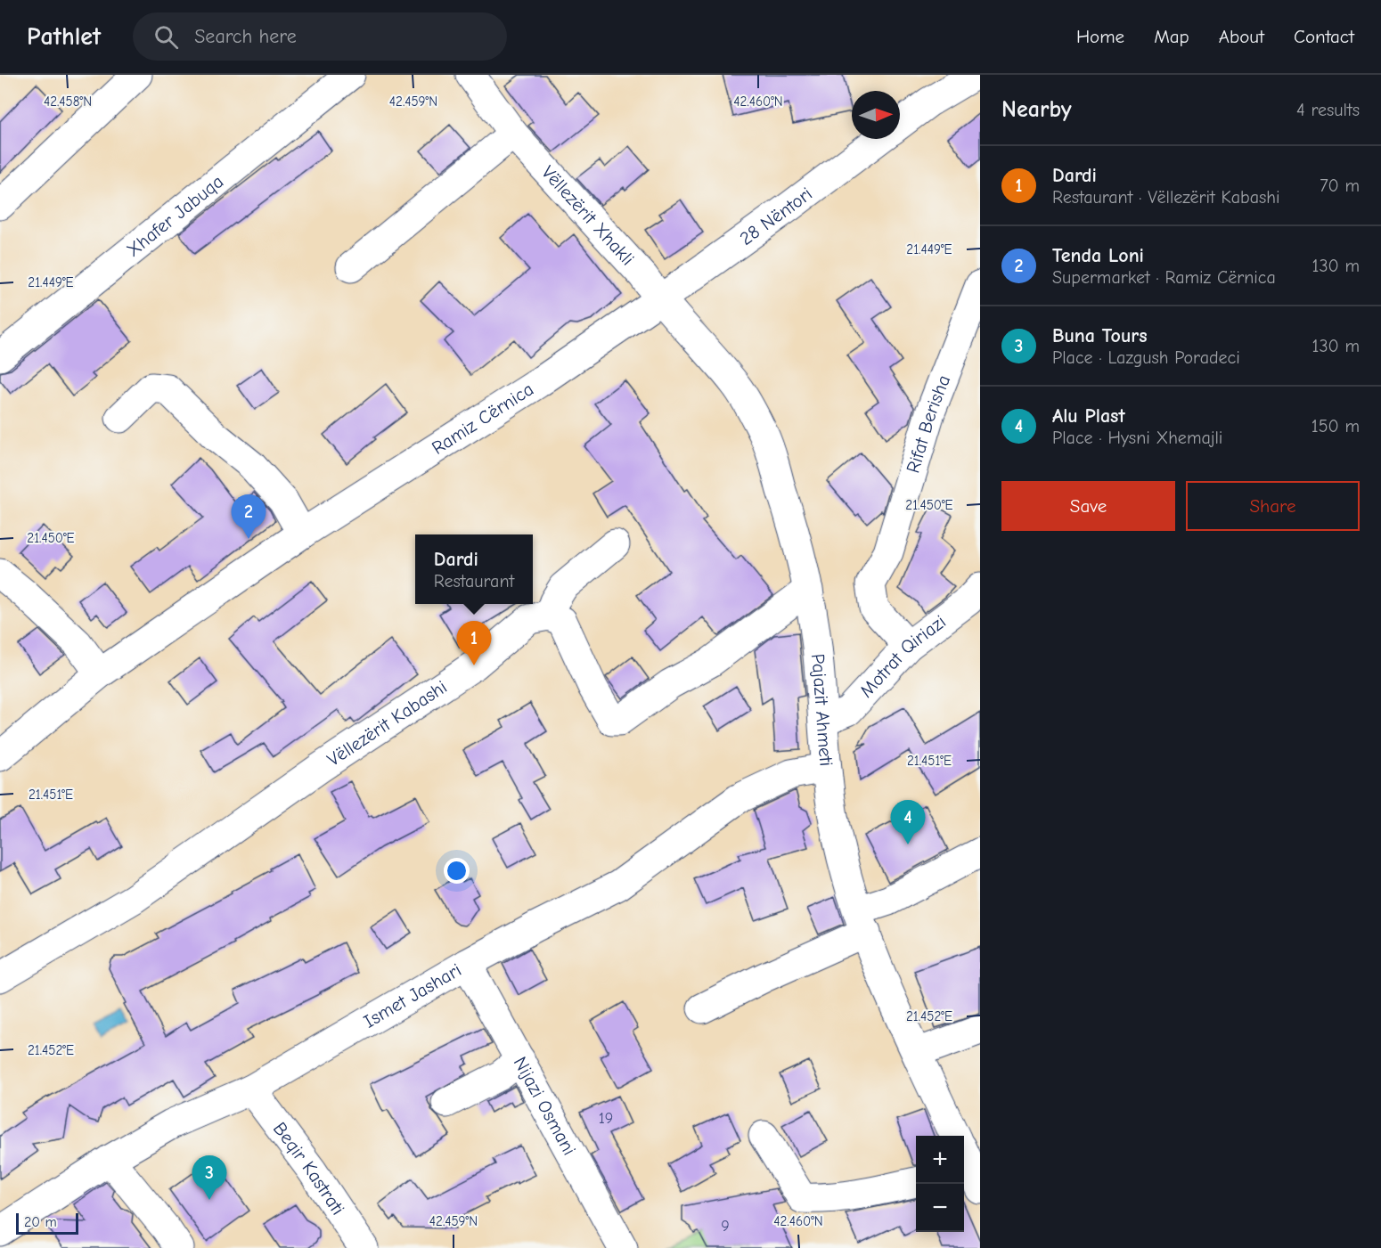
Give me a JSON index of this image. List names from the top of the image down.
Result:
{
  "streets": {
    "street": [
      "Xhafer Jabuqa",
      "Vëllezërit Xhakli",
      "28 Nëntori",
      "Ramiz Cërnica",
      "Rifat Berisha",
      "Motrat Qiriazi",
      "Pajazit Ahmeti",
      "Vëllezërit Kabashi",
      "Ismet Jashari",
      "Nijazi Osmani",
      "Beqir Kastrati"
    ]
  },
  "crossings": [
    ["Vëllezërit Xhakli", "28 Nëntori"],
    ["Vëllezërit Xhakli", "Ramiz Cërnica"],
    ["Vëllezërit Xhakli", "Pajazit Ahmeti"],
    ["28 Nëntori", "Ramiz Cërnica"],
    ["28 Nëntori", "Pajazit Ahmeti"],
    ["Ramiz Cërnica", "Pajazit Ahmeti"],
    ["Rifat Berisha", "Motrat Qiriazi"],
    ["Motrat Qiriazi", "Pajazit Ahmeti"],
    ["Pajazit Ahmeti", "Ismet Jashari"],
    ["Ismet Jashari", "Nijazi Osmani"],
    ["Ismet Jashari", "Beqir Kastrati"]
  ],
  "house_numbers": ["19", "9"],
  "scale_bar": "20 m",
  "north": "right",
  "page": {
    "header": "Pathlet",
    "search": "Search here",
    "nav": [
      "Home",
      "Map",
      "About",
      "Contact"
    ],
    "heading": ["Nearby", "4 results"],
    "list": [
      {
        "mark": "1",
        "name": "Dardi",
        "note": "Restaurant · Vëllezërit Kabashi",
        "value": "70 m"
      },
      {
        "mark": "2",
        "name": "Tenda Loni",
        "note": "Supermarket · Ramiz Cërnica",
        "value": "130 m"
      },
      {
        "mark": "3",
        "name": "Buna Tours",
        "note": "Place · Lazgush Poradeci",
        "value": "130 m"
      },
      {
        "mark": "4",
        "name": "Alu Plast",
        "note": "Place · Hysni Xhemajli",
        "value": "150 m"
      }
    ],
    "buttons": ["Save", "Share"],
    "pins": [
      "2",
      "1",
      "4",
      "3"
    ],
    "popup": ["Dardi", "Restaurant"],
    "map_buttons": ["+", "−"],
    "scale": "20 m"
  },
  "coordinates": [
    "42.458°N",
    "42.459°N",
    "42.460°N",
    "21.449°E",
    "21.450°E",
    "21.451°E",
    "21.452°E"
  ]
}
